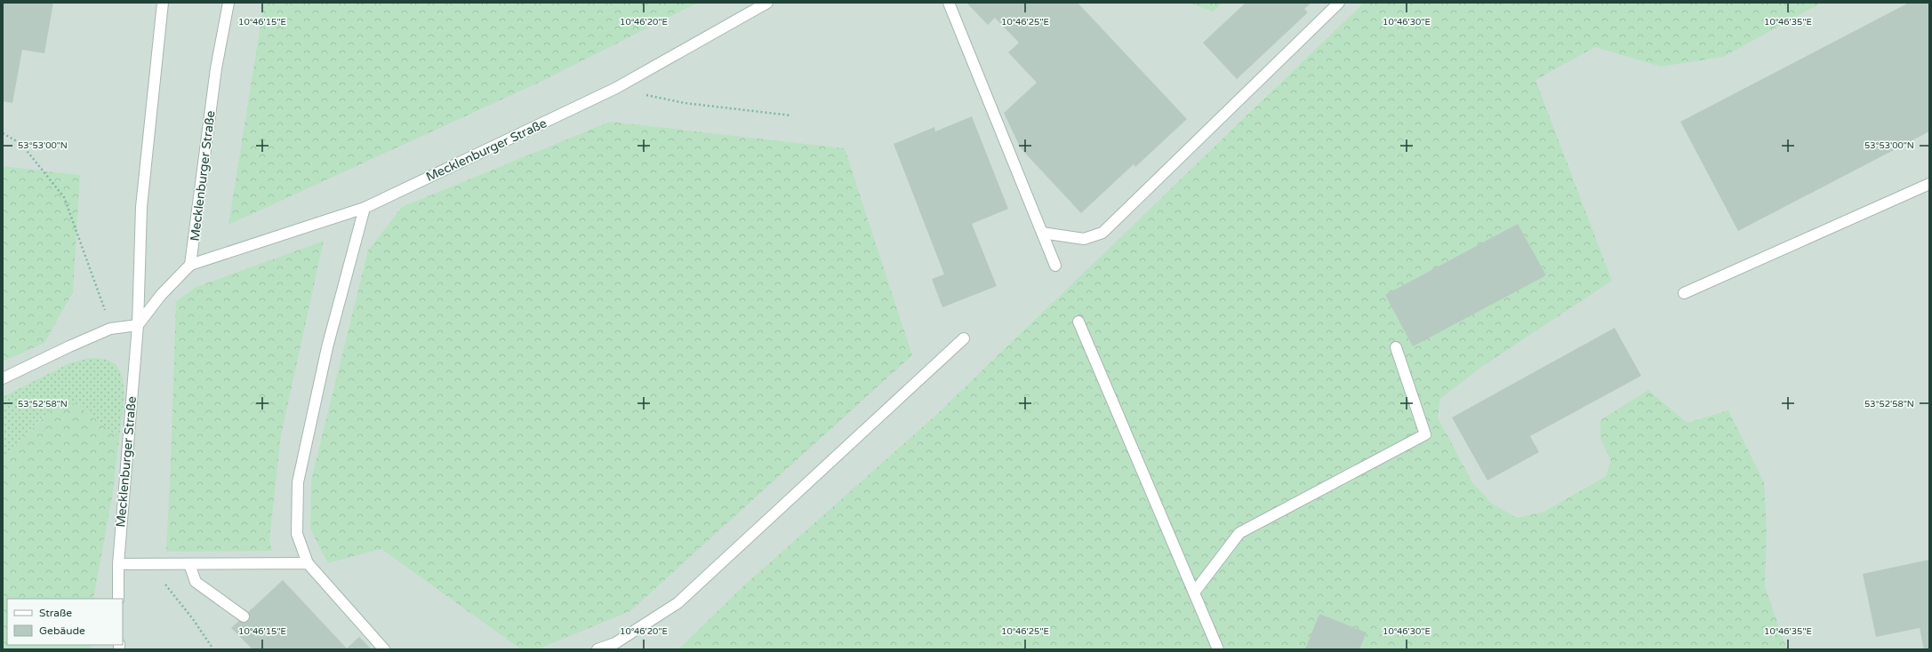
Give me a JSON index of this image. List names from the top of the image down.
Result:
{
  "streets": {
    "street": ["Mecklenburger Straße"]
  },
  "legend": ["Straße", "Gebäude"],
  "coordinates": [
    "10°46'15\"E",
    "10°46'20\"E",
    "10°46'25\"E",
    "10°46'30\"E",
    "10°46'35\"E",
    "53°53'00\"N",
    "53°52'58\"N"
  ]
}
